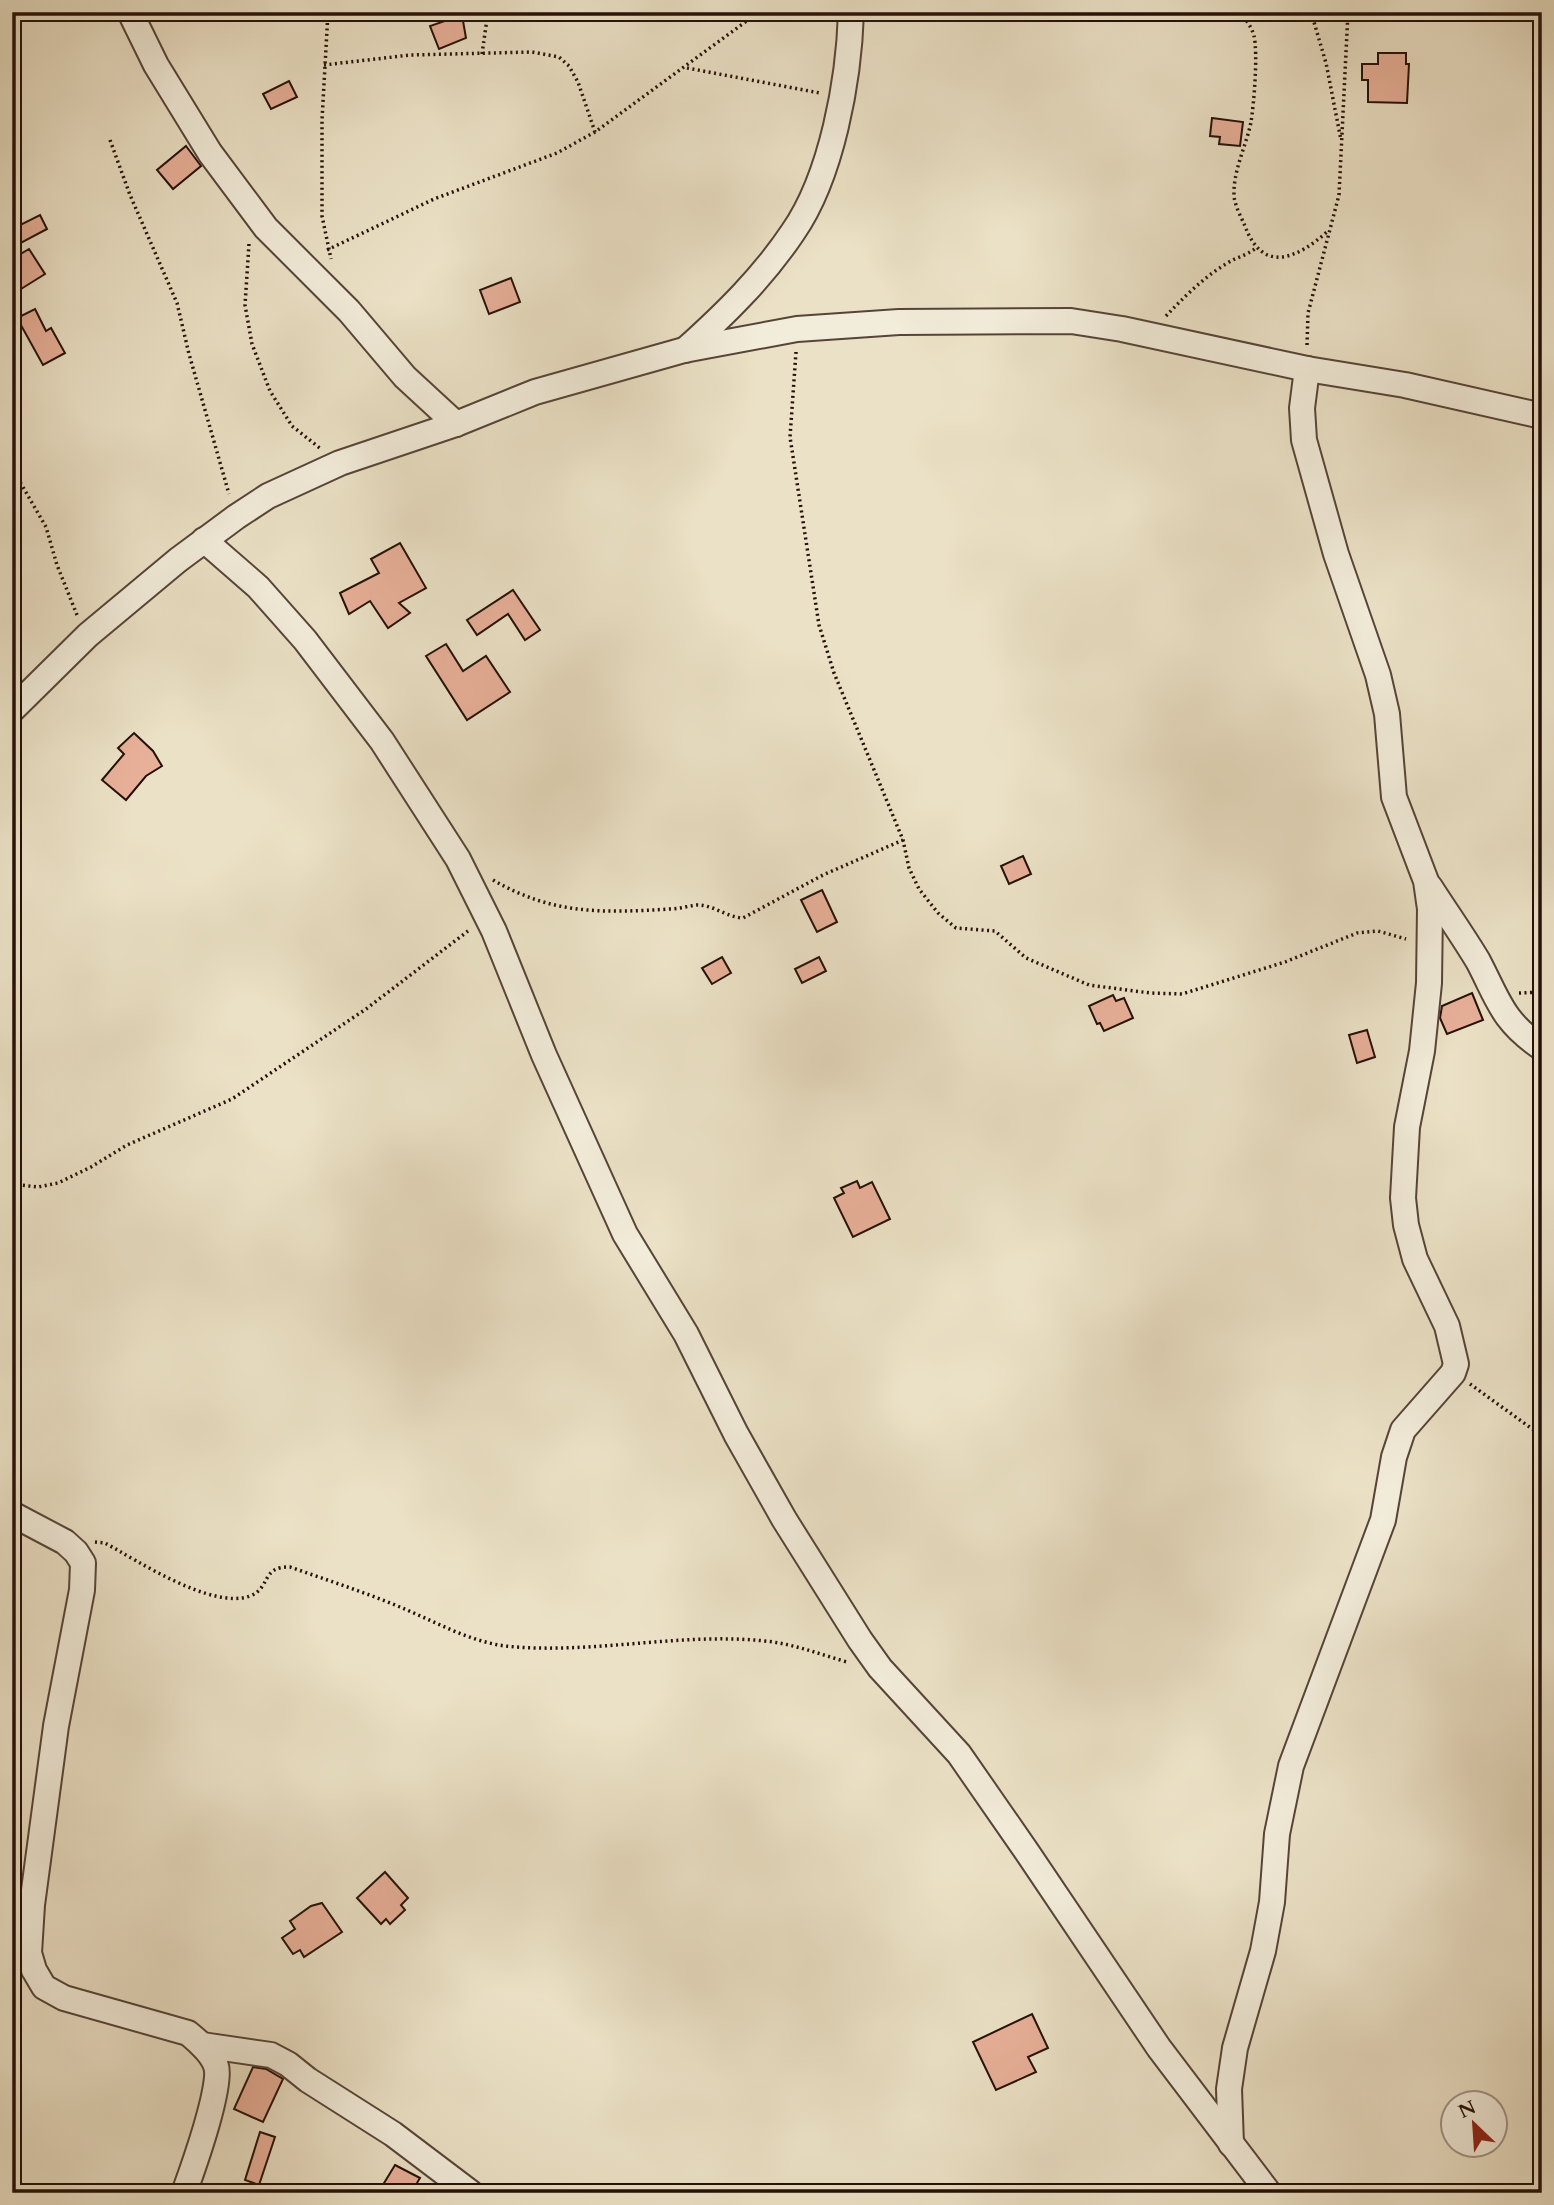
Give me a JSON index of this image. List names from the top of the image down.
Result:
{
  "north": "top left"
}
